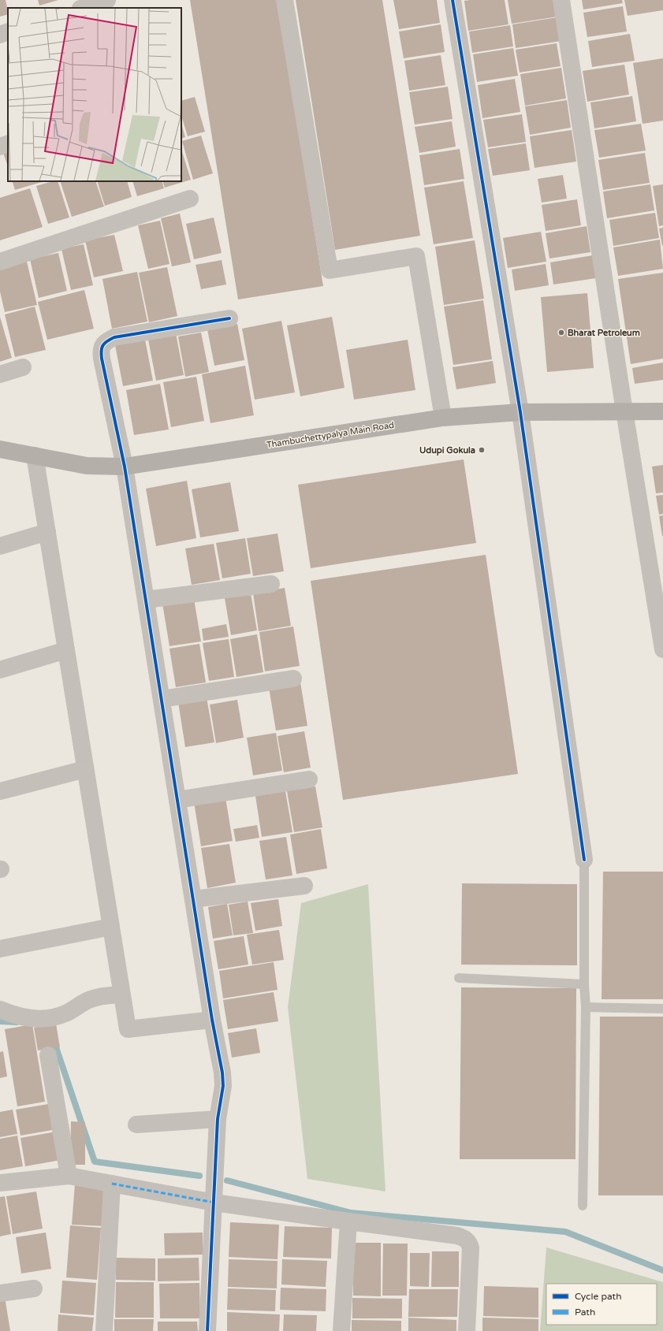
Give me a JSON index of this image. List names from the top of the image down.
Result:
{
  "streets": {
    "main road": ["Thambuchettypalya Main Road"]
  },
  "places": ["Bharat Petroleum", "Udupi Gokula"],
  "legend": ["Cycle path", "Path"]
}
